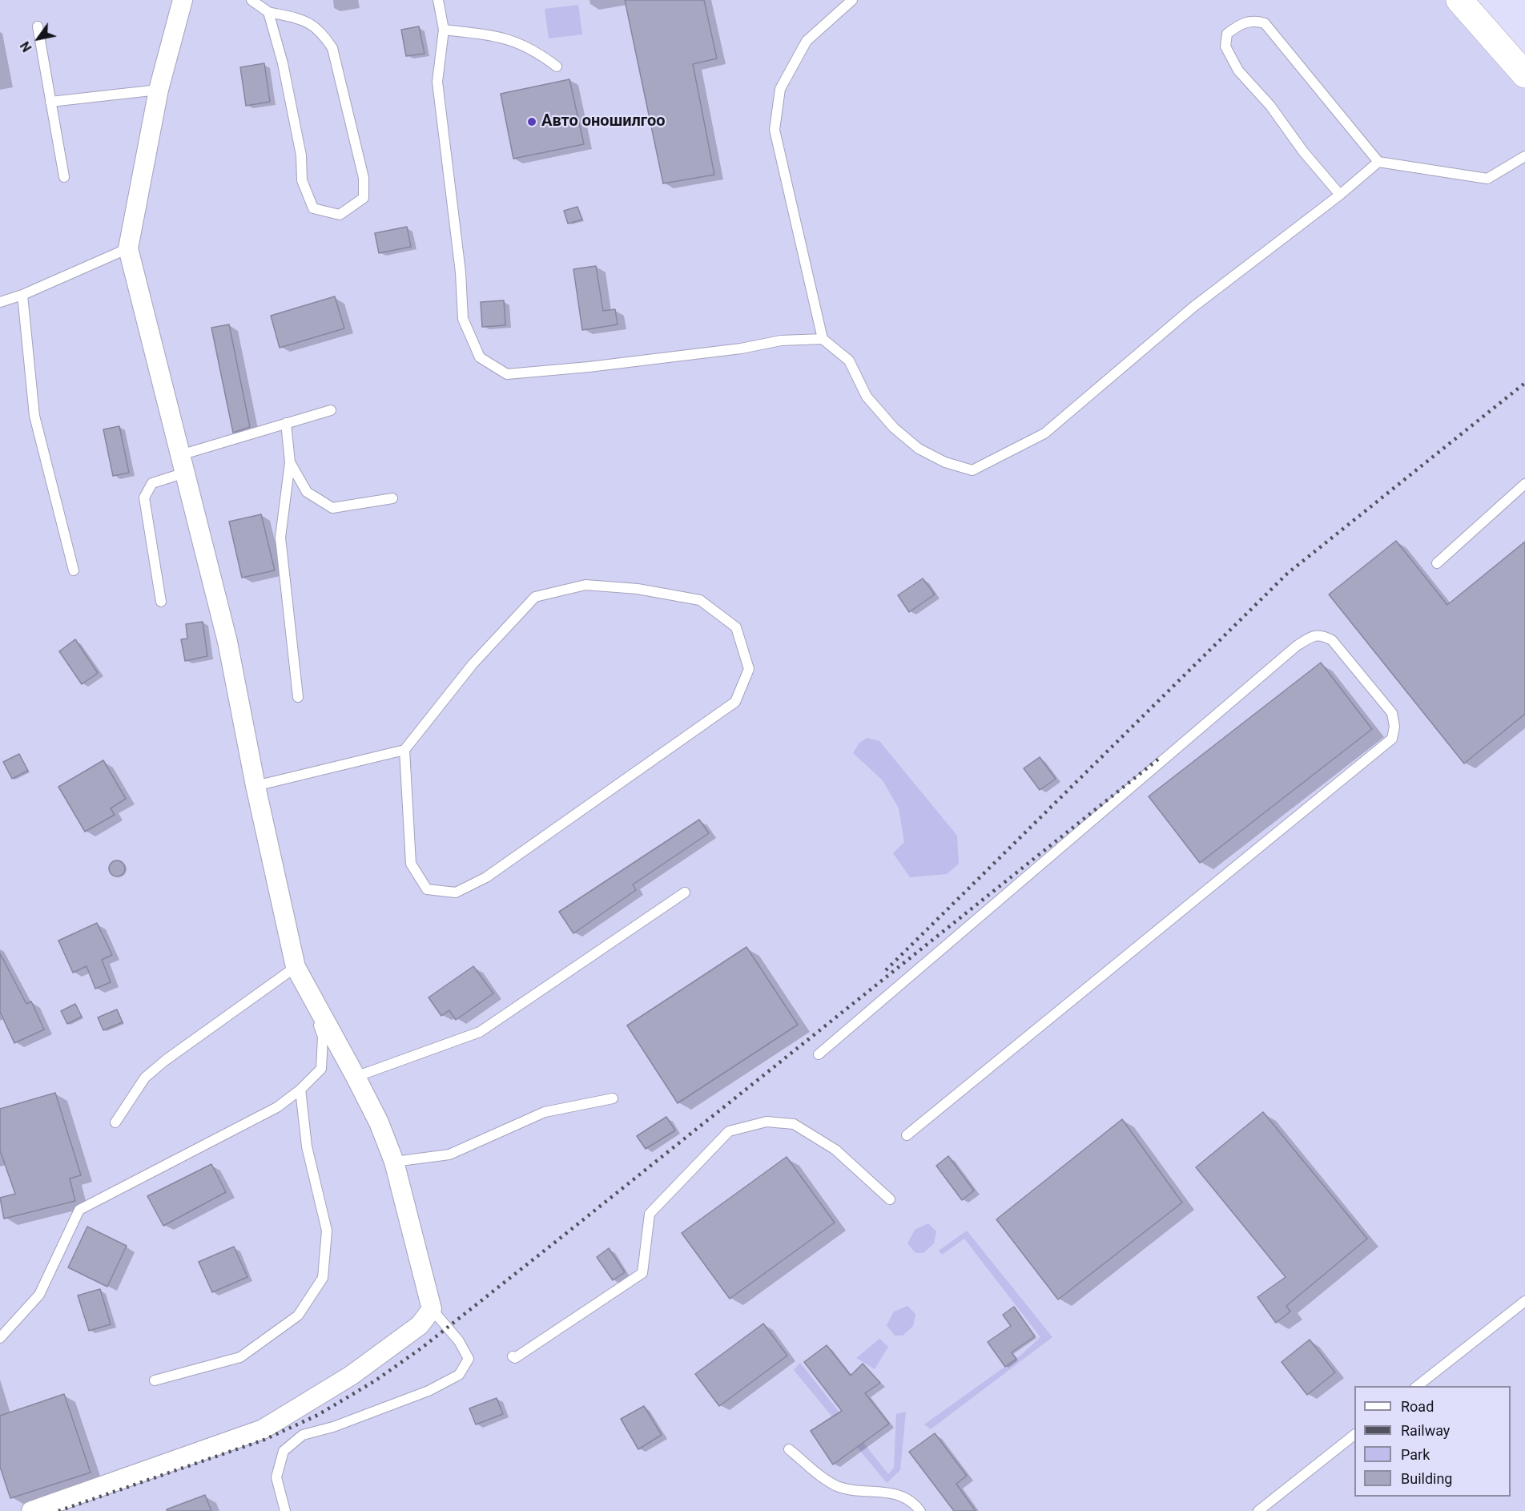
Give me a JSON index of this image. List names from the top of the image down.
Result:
{
  "places": ["Авто оношилгоо"],
  "legend": [
    "Road",
    "Railway",
    "Park",
    "Building"
  ],
  "north": "bottom left"
}
